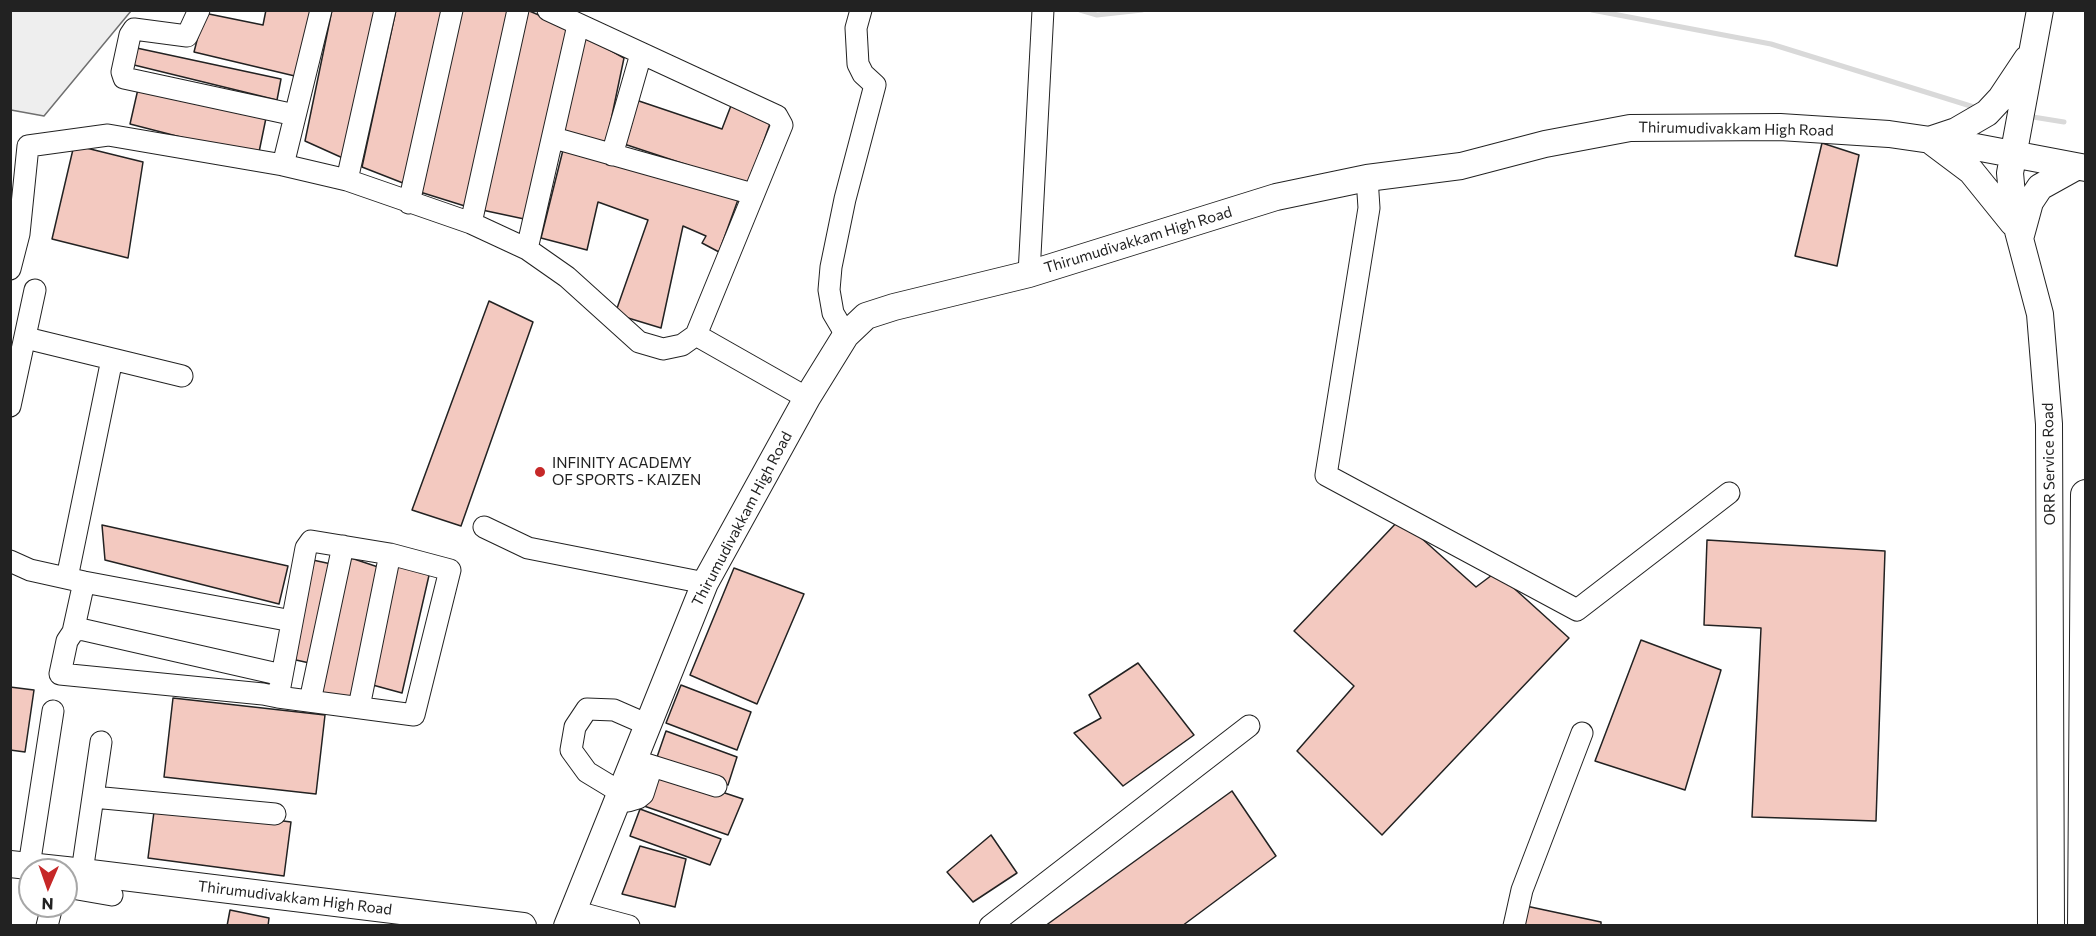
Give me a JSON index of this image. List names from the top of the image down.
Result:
{
  "streets": {
    "main road": ["Thirumudivakkam High Road", "ORR Service Road"]
  },
  "crossings": [
    ["Thirumudivakkam High Road", "ORR Service Road"]
  ],
  "places": ["INFINITY ACADEMY OF SPORTS - KAIZEN"],
  "north": "bottom"
}
